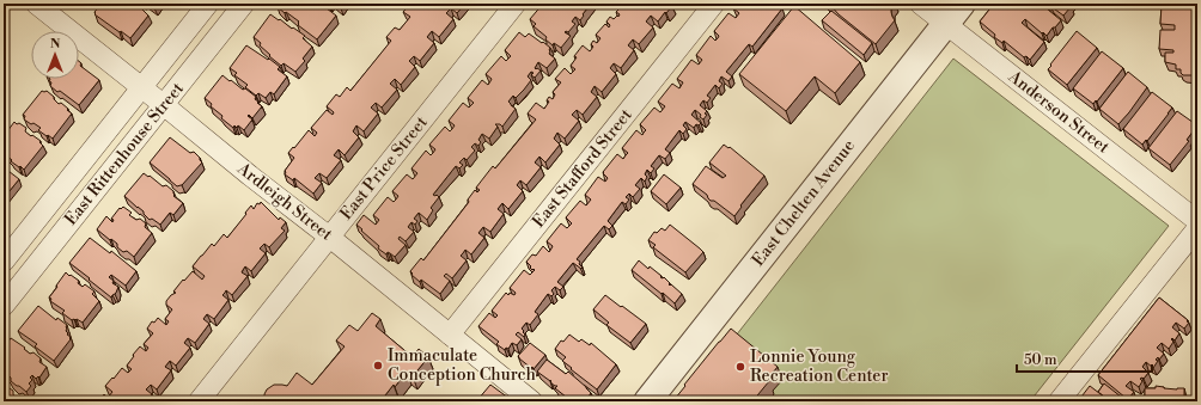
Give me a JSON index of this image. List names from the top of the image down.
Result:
{
  "streets": {
    "street": [
      "Anderson Street",
      "East Rittenhouse Street",
      "East Price Street",
      "East Stafford Street",
      "Ardleigh Street",
      "East Chelten Avenue"
    ]
  },
  "crossings": [
    ["Anderson Street", "East Chelten Avenue"],
    ["East Rittenhouse Street", "Ardleigh Street"],
    ["East Price Street", "Ardleigh Street"],
    ["East Stafford Street", "Ardleigh Street"]
  ],
  "places": ["Immaculate Conception Church", "Lonnie Young Recreation Center"],
  "scale_bar": "50 m",
  "north": "top"
}
